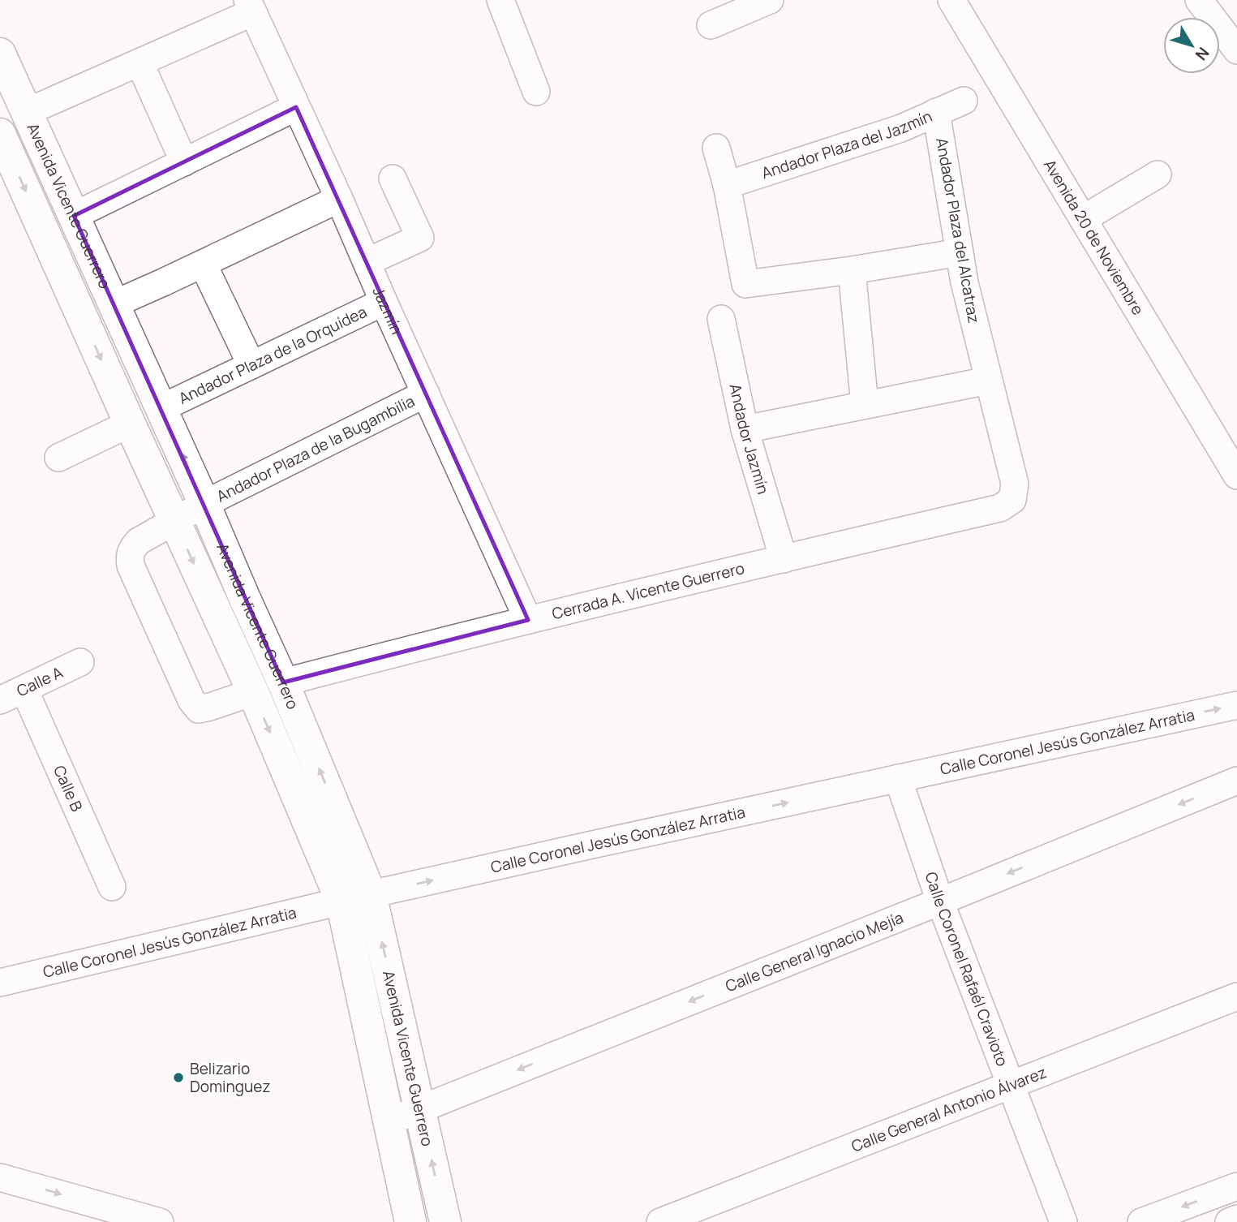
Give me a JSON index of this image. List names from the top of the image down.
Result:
{
  "streets": {
    "main road": ["Avenida Vicente Guerrero"],
    "street": [
      "Andador Plaza del Jazmín",
      "Andador Plaza del Alcatraz",
      "Avenida 20 de Noviembre",
      "Jazmín",
      "Andador Plaza de la Orquídea",
      "Andador Jazmín",
      "Andador Plaza de la Bugambilia",
      "Cerrada A. Vicente Guerrero",
      "Calle A",
      "Calle Coronel Jesús González Arratia",
      "Calle B",
      "Calle General Ignacio Mejía",
      "Calle Coronel Rafaél Cravioto",
      "Calle General Antonio Álvarez"
    ]
  },
  "crossings": [
    ["Andador Plaza del Jazmín", "Andador Plaza del Alcatraz"],
    ["Avenida Vicente Guerrero", "Andador Plaza de la Orquídea"],
    ["Avenida Vicente Guerrero", "Andador Plaza de la Bugambilia"],
    ["Avenida Vicente Guerrero", "Cerrada A. Vicente Guerrero"],
    ["Avenida Vicente Guerrero", "Calle Coronel Jesús González Arratia"],
    ["Avenida Vicente Guerrero", "Calle General Ignacio Mejía"],
    ["Andador Plaza del Alcatraz", "Cerrada A. Vicente Guerrero"],
    ["Jazmín", "Andador Plaza de la Orquídea"],
    ["Jazmín", "Andador Plaza de la Bugambilia"],
    ["Jazmín", "Cerrada A. Vicente Guerrero"],
    ["Andador Jazmín", "Cerrada A. Vicente Guerrero"],
    ["Calle A", "Calle B"],
    ["Calle Coronel Jesús González Arratia", "Calle Coronel Rafaél Cravioto"],
    ["Calle General Ignacio Mejía", "Calle Coronel Rafaél Cravioto"],
    ["Calle Coronel Rafaél Cravioto", "Calle General Antonio Álvarez"]
  ],
  "one_way": ["Calle Coronel Jesús González Arratia", "Calle General Ignacio Mejía"],
  "places": ["Belizario Dominguez"],
  "north": "bottom right"
}
